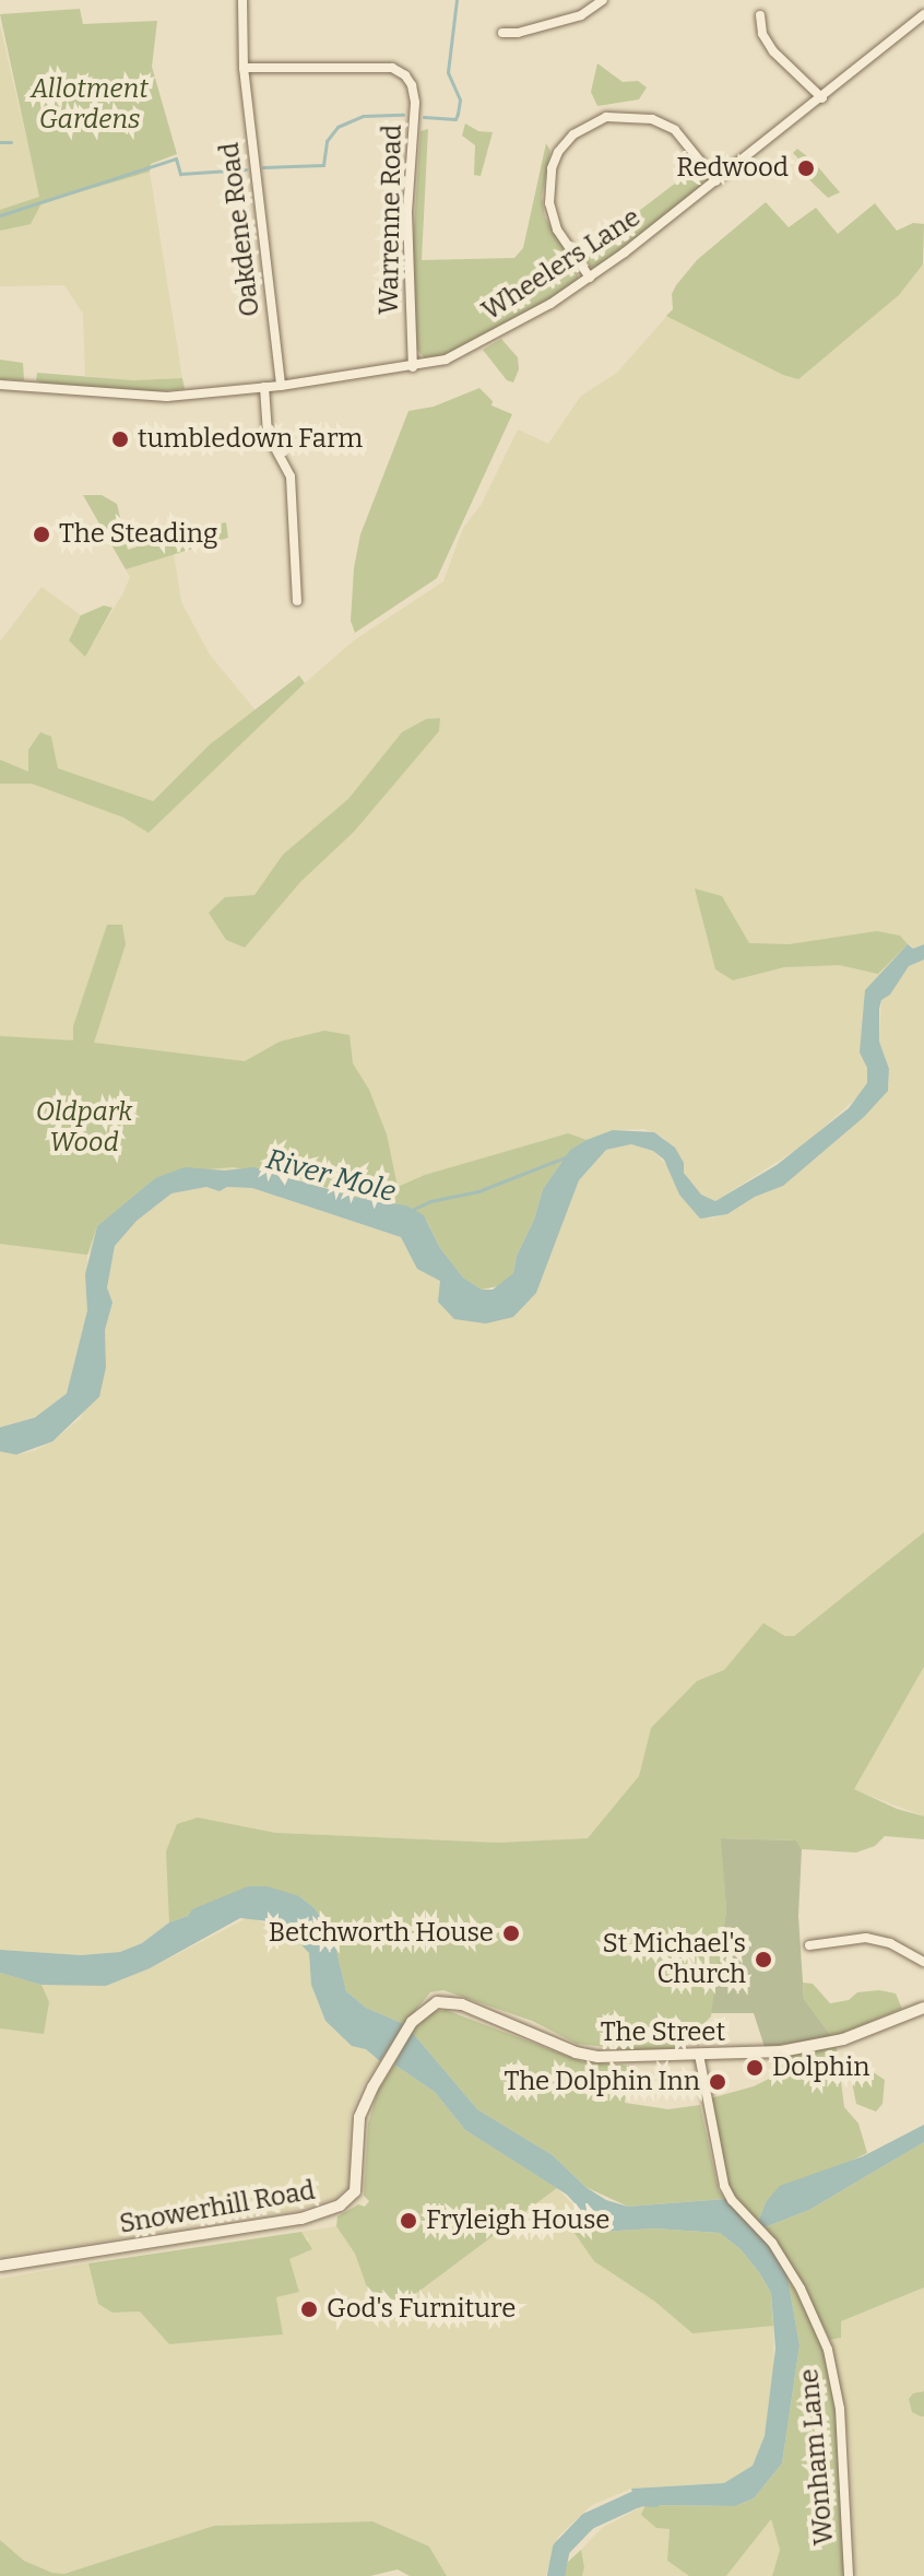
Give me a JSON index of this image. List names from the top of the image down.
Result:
{
  "streets": {
    "street": [
      "Warrenne Road",
      "Oakdene Road",
      "Wheelers Lane",
      "The Street",
      "Snowerhill Road",
      "Wonham Lane"
    ]
  },
  "crossings": [
    ["Warrenne Road", "Oakdene Road"],
    ["Warrenne Road", "Wheelers Lane"],
    ["Oakdene Road", "Wheelers Lane"],
    ["The Street", "Snowerhill Road"],
    ["The Street", "Wonham Lane"]
  ],
  "water": ["River Mole"],
  "parks": ["Allotment Gardens", "Oldpark Wood"],
  "places": [
    "Redwood",
    "tumbledown Farm",
    "The Steading",
    "Betchworth House",
    "St Michael's Church",
    "Dolphin",
    "The Dolphin Inn",
    "Fryleigh House",
    "God's Furniture"
  ]
}
